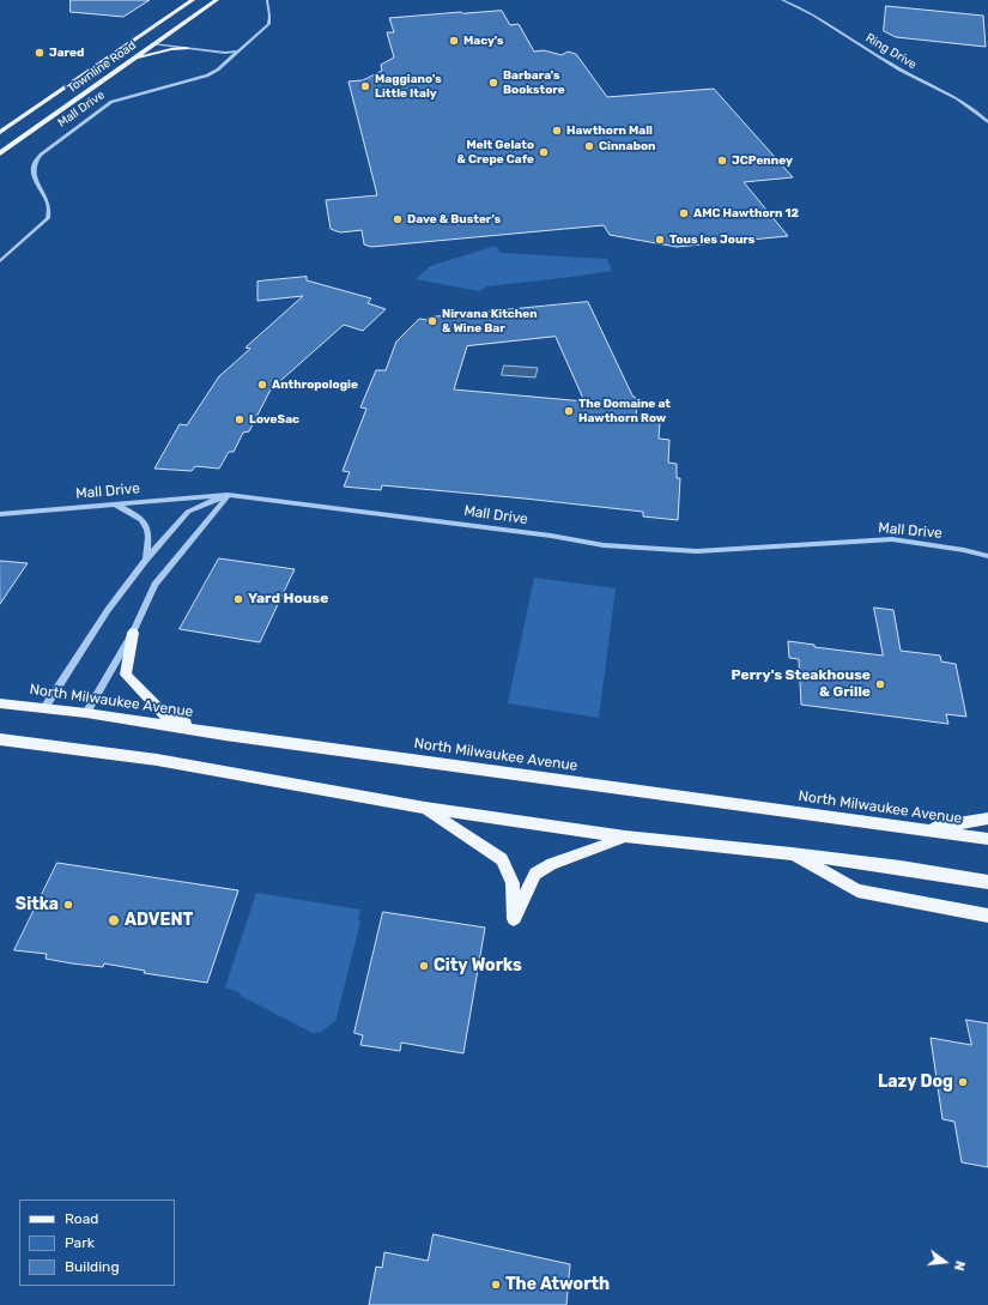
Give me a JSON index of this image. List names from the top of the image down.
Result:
{
  "streets": {
    "main road": ["Townline Road", "North Milwaukee Avenue"],
    "street": ["Ring Drive", "Mall Drive"]
  },
  "places": [
    "Macy's",
    "Jared",
    "Barbara's Bookstore",
    "Maggiano's Little Italy",
    "Hawthorn Mall",
    "Cinnabon",
    "Melt Gelato & Crepe Cafe",
    "JCPenney",
    "AMC Hawthorn 12",
    "Dave & Buster's",
    "Tous les Jours",
    "Nirvana Kitchen & Wine Bar",
    "Anthropologie",
    "The Domaine at Hawthorn Row",
    "LoveSac",
    "Yard House",
    "Perry's Steakhouse & Grille",
    "Sitka",
    "ADVENT",
    "City Works",
    "Lazy Dog",
    "The Atworth"
  ],
  "legend": ["Road", "Park", "Building"],
  "north": "right"
}
